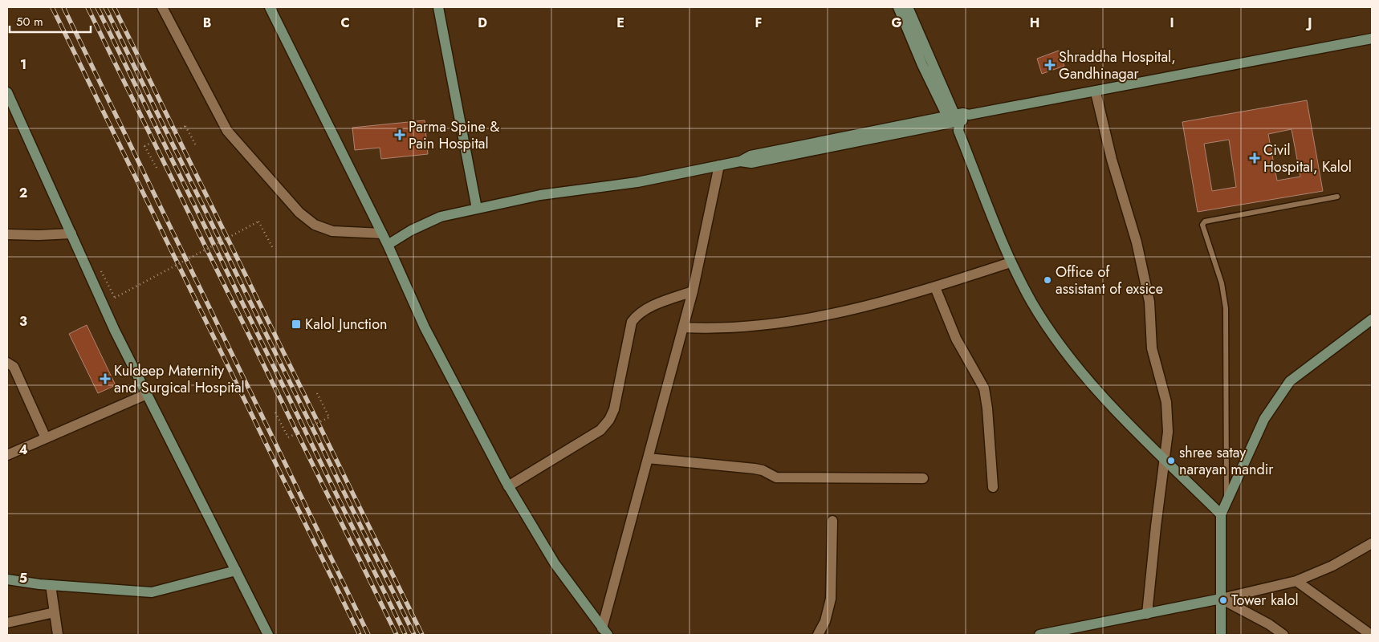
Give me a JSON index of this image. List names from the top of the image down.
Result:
{
  "places": {
    "health": [
      "Shraddha Hospital, Gandhinagar",
      "Parma Spine & Pain Hospital",
      "Civil Hospital, Kalol",
      "Kuldeep Maternity and Surgical Hospital"
    ],
    "other": ["Office of assistant of exsice", "shree satay narayan mandir", "Tower kalol"],
    "transit": ["Kalol Junction"]
  },
  "scale_bar": "50 m",
  "grid": {
    "columns": [
      "B",
      "C",
      "D",
      "E",
      "F",
      "G",
      "H",
      "I",
      "J"
    ],
    "rows": [
      "1",
      "2",
      "3",
      "4",
      "5"
    ]
  }
}
